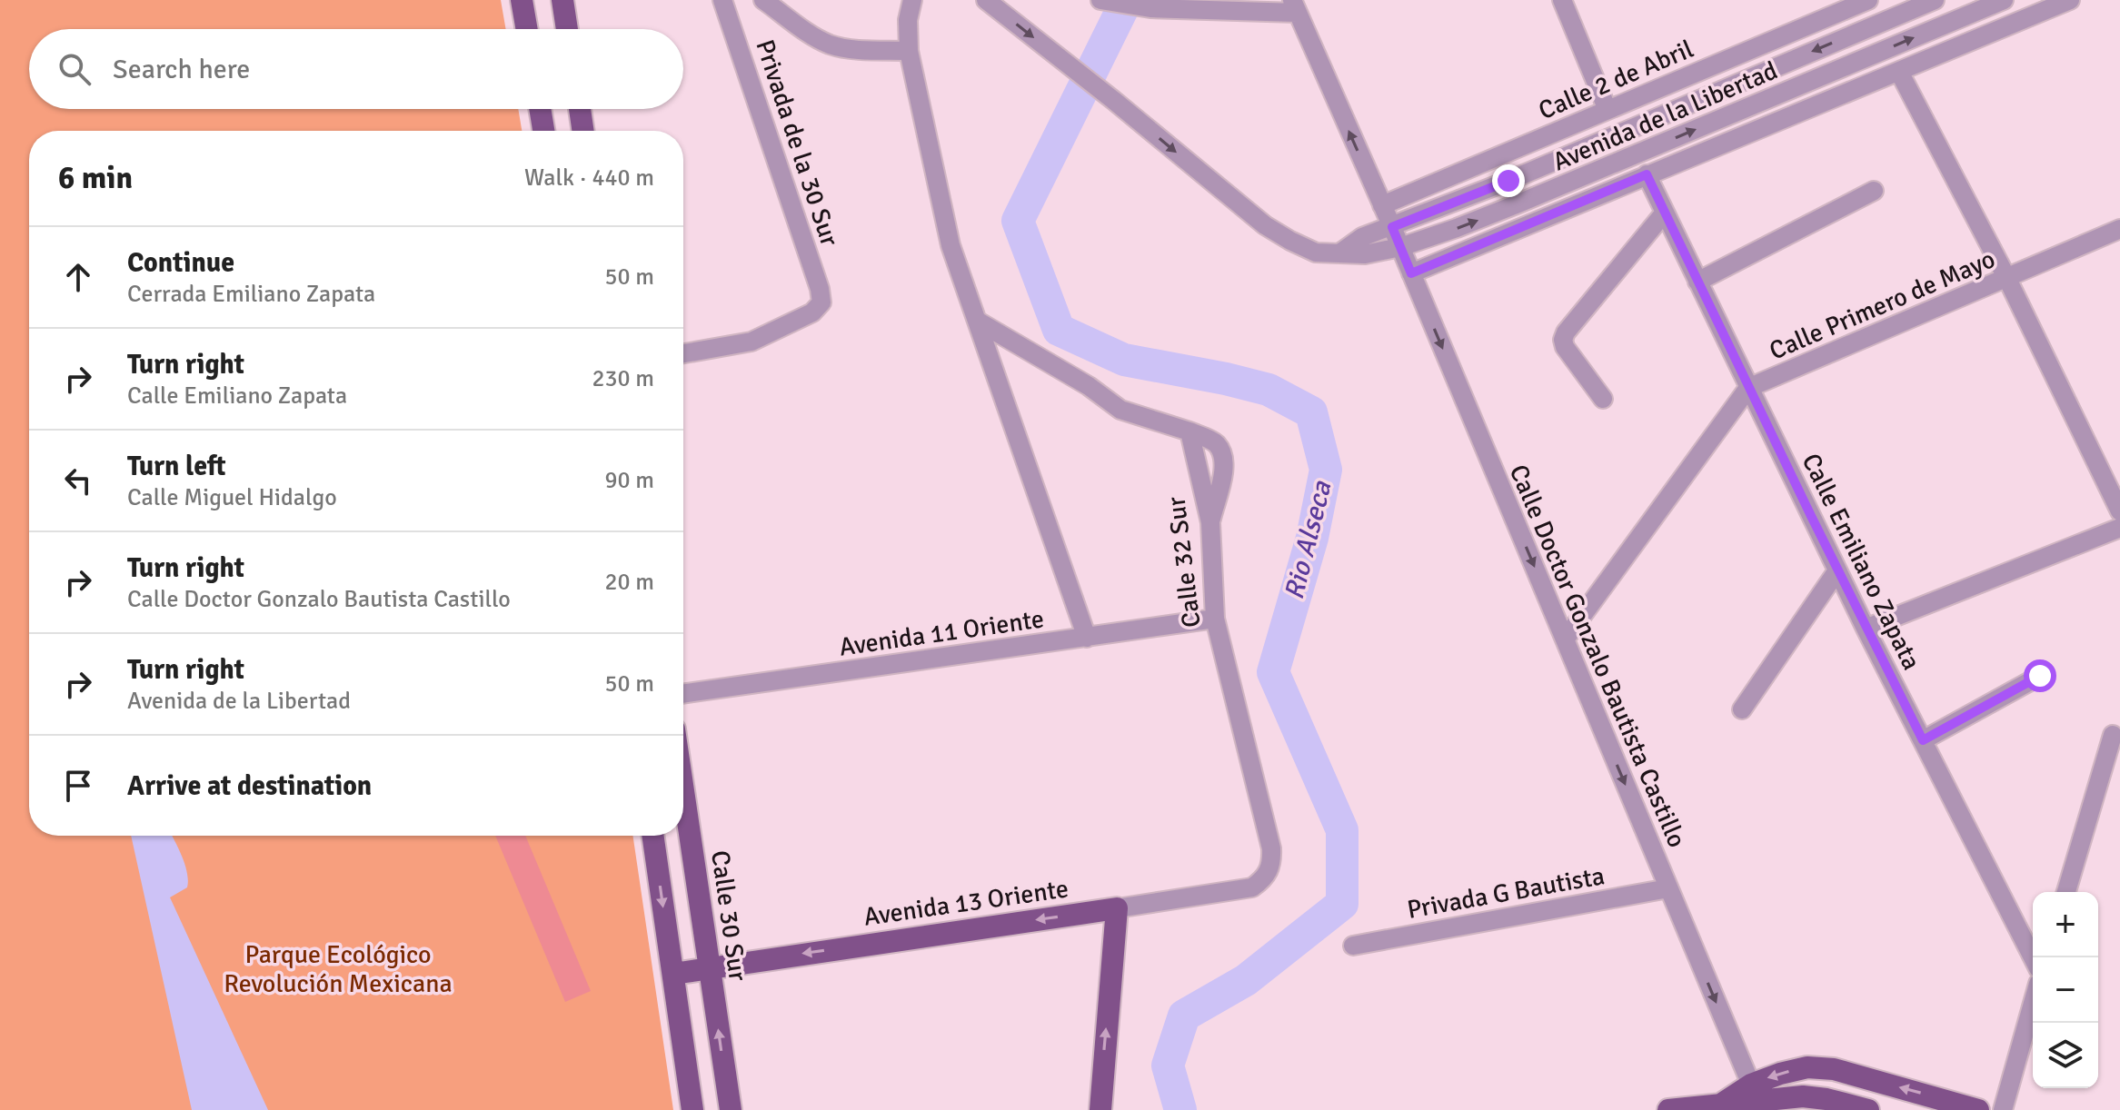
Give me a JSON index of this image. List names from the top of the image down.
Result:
{
  "streets": {
    "main road": ["Avenida 13 Oriente", "Calle 30 Sur"],
    "street": [
      "Calle 2 de Abril",
      "Avenida de la Libertad",
      "Privada de la 30 Sur",
      "Calle Primero de Mayo",
      "Calle Emiliano Zapata",
      "Calle 32 Sur",
      "Avenida 11 Oriente",
      "Calle Doctor Gonzalo Bautista Castillo",
      "Privada G Bautista"
    ]
  },
  "crossings": [
    ["Calle 2 de Abril", "Calle Doctor Gonzalo Bautista Castillo"],
    ["Avenida de la Libertad", "Calle Doctor Gonzalo Bautista Castillo"],
    ["Calle Primero de Mayo", "Calle Emiliano Zapata"],
    ["Calle Primero de Mayo", "Calle Doctor Gonzalo Bautista Castillo"],
    ["Calle 32 Sur", "Avenida 11 Oriente"],
    ["Calle 32 Sur", "Avenida 13 Oriente"],
    ["Calle Doctor Gonzalo Bautista Castillo", "Privada G Bautista"],
    ["Avenida 13 Oriente", "Calle 30 Sur"]
  ],
  "one_way": ["Avenida 13 Oriente"],
  "water": ["Rio Alseca"],
  "parks": ["Parque Ecológico Revolución Mexicana"],
  "page": {
    "search": "Search here",
    "heading": ["6 min", "Walk · 440 m"],
    "list": [
      ["Continue", "Cerrada Emiliano Zapata", "50 m"],
      ["Turn right", "Calle Emiliano Zapata", "230 m"],
      ["Turn left", "Calle Miguel Hidalgo", "90 m"],
      ["Turn right", "Calle Doctor Gonzalo Bautista Castillo", "20 m"],
      ["Turn right", "Avenida de la Libertad", "50 m"],
      "Arrive at destination"
    ],
    "map_buttons": ["+", "−"]
  }
}
